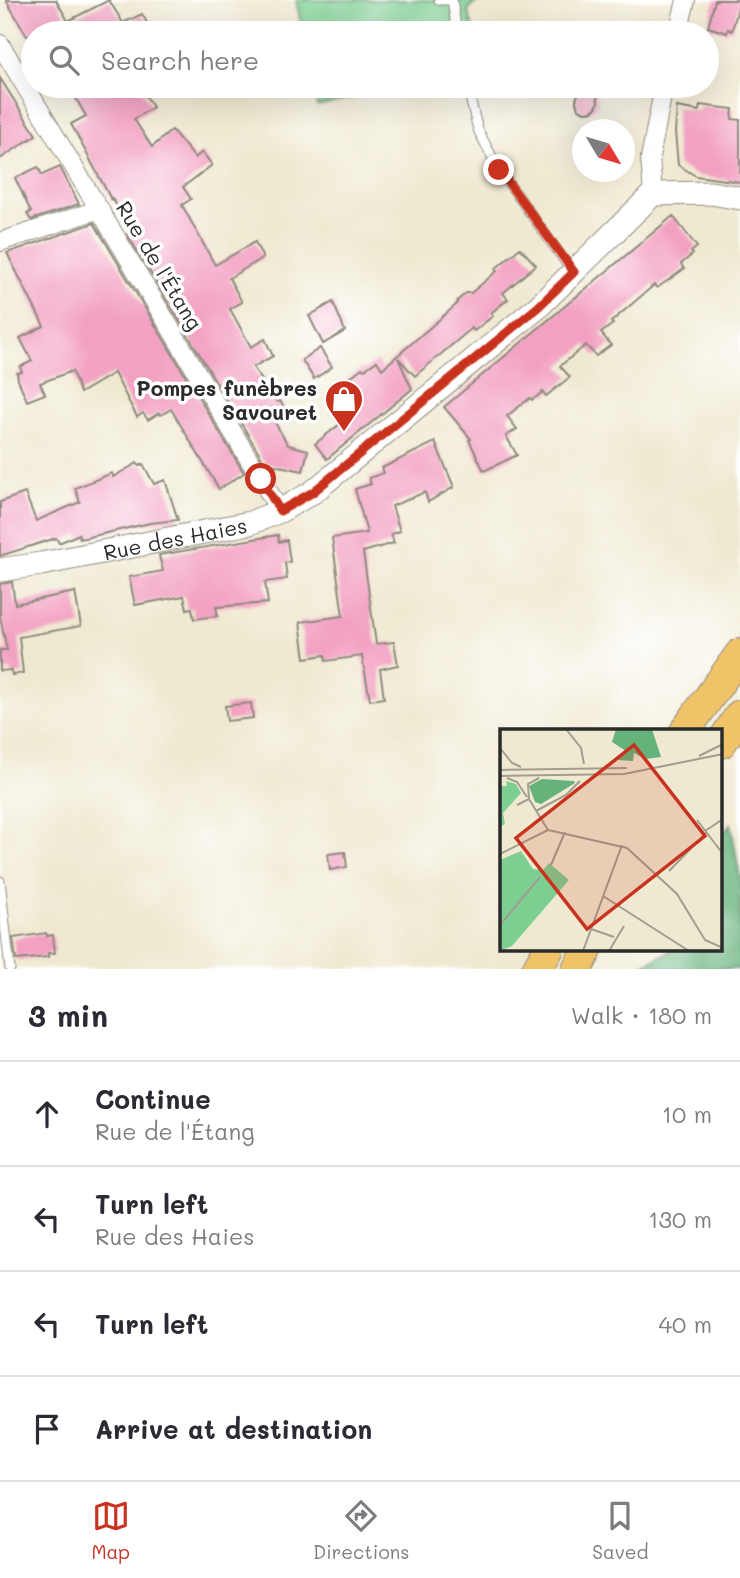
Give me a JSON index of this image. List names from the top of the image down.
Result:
{
  "streets": {
    "street": ["Rue de l'Étang", "Rue des Haies"]
  },
  "crossings": [
    ["Rue de l'Étang", "Rue des Haies"]
  ],
  "places": {
    "shop": ["Pompes funèbres Savouret"]
  },
  "north": "bottom right",
  "page": {
    "search": "Search here",
    "heading": ["3 min", "Walk · 180 m"],
    "list": [
      ["Continue", "Rue de l'Étang", "10 m"],
      ["Turn left", "Rue des Haies", "130 m"],
      ["Turn left", "40 m"],
      "Arrive at destination"
    ],
    "nav": ["Map", "Directions", "Saved"]
  }
}
